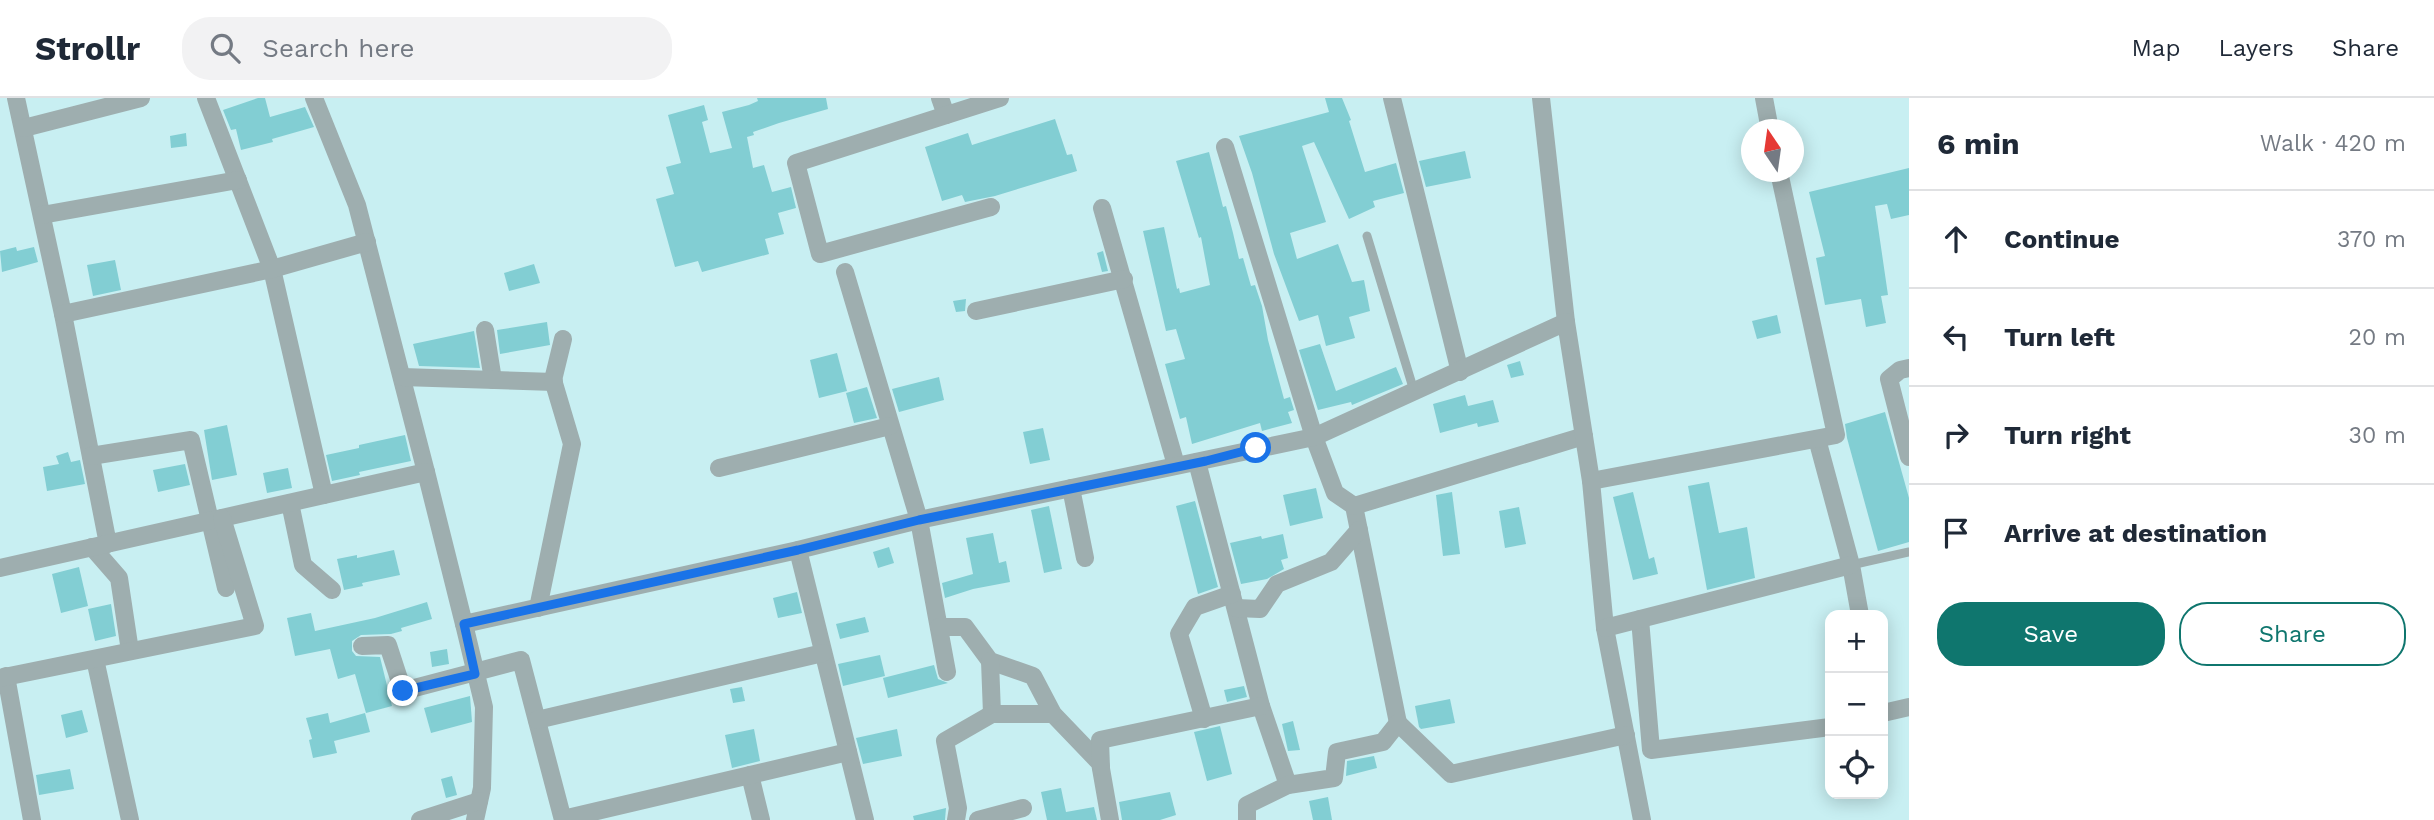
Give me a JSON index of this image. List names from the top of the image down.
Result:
{
  "north": "top",
  "page": {
    "header": "Strollr",
    "search": "Search here",
    "nav": ["Map", "Layers", "Share"],
    "heading": ["6 min", "Walk · 420 m"],
    "list": [
      ["Continue", "370 m"],
      ["Turn left", "20 m"],
      ["Turn right", "30 m"],
      "Arrive at destination"
    ],
    "buttons": ["Save", "Share"],
    "map_buttons": ["+", "−"]
  }
}
